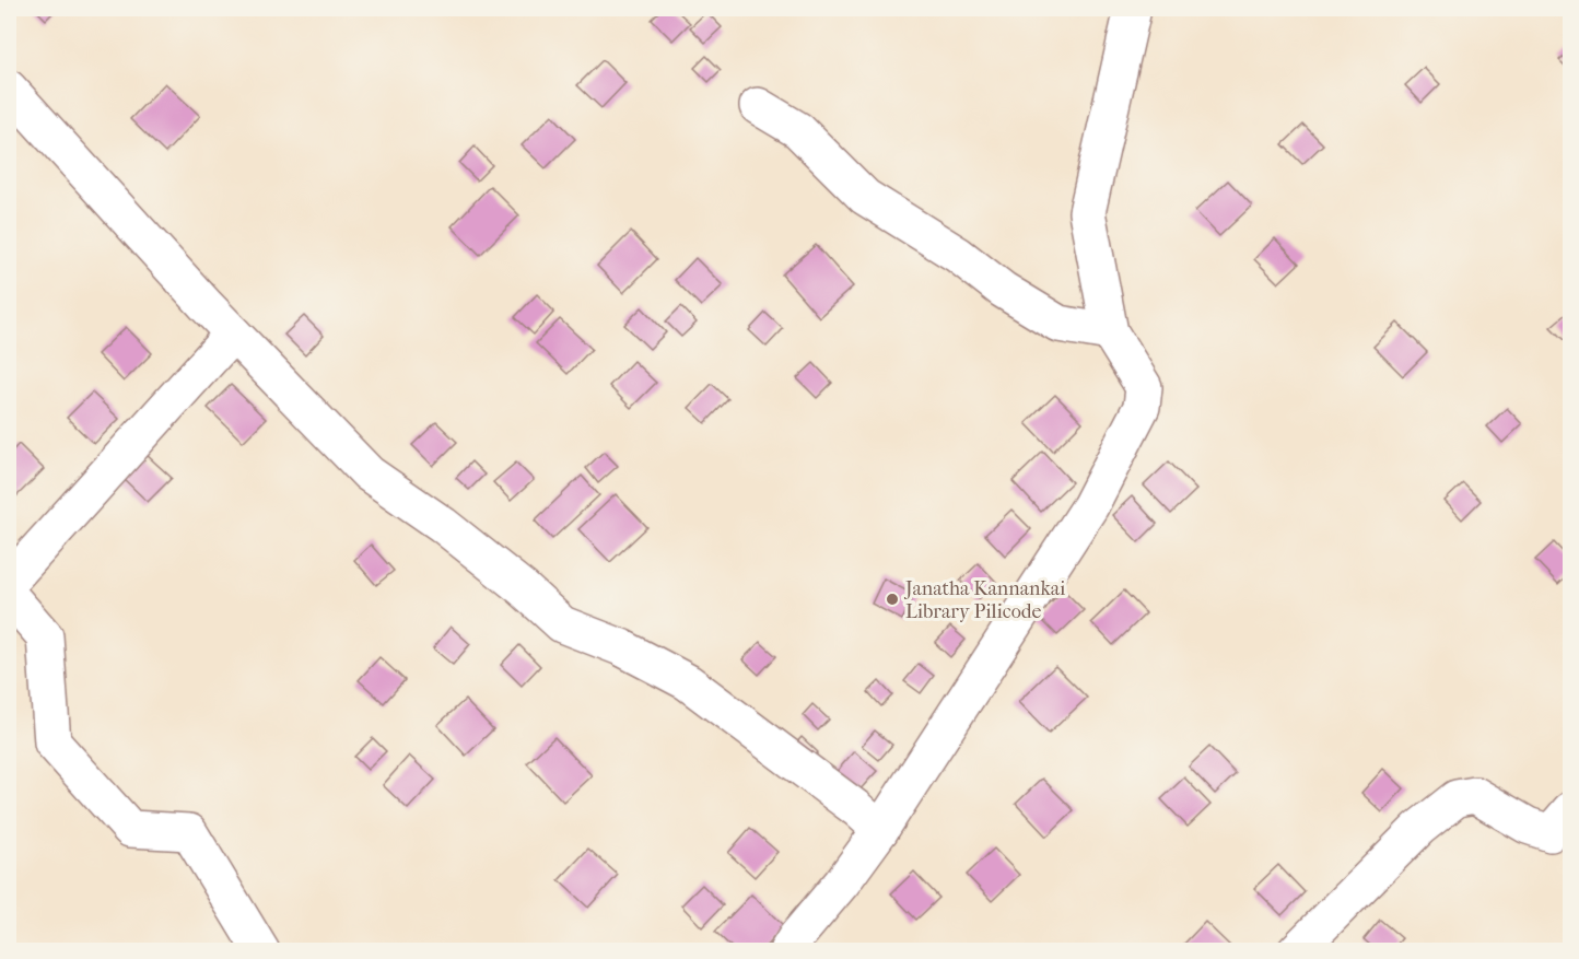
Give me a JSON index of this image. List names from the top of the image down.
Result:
{
  "places": ["Janatha Kannankai Library Pilicode"]
}
